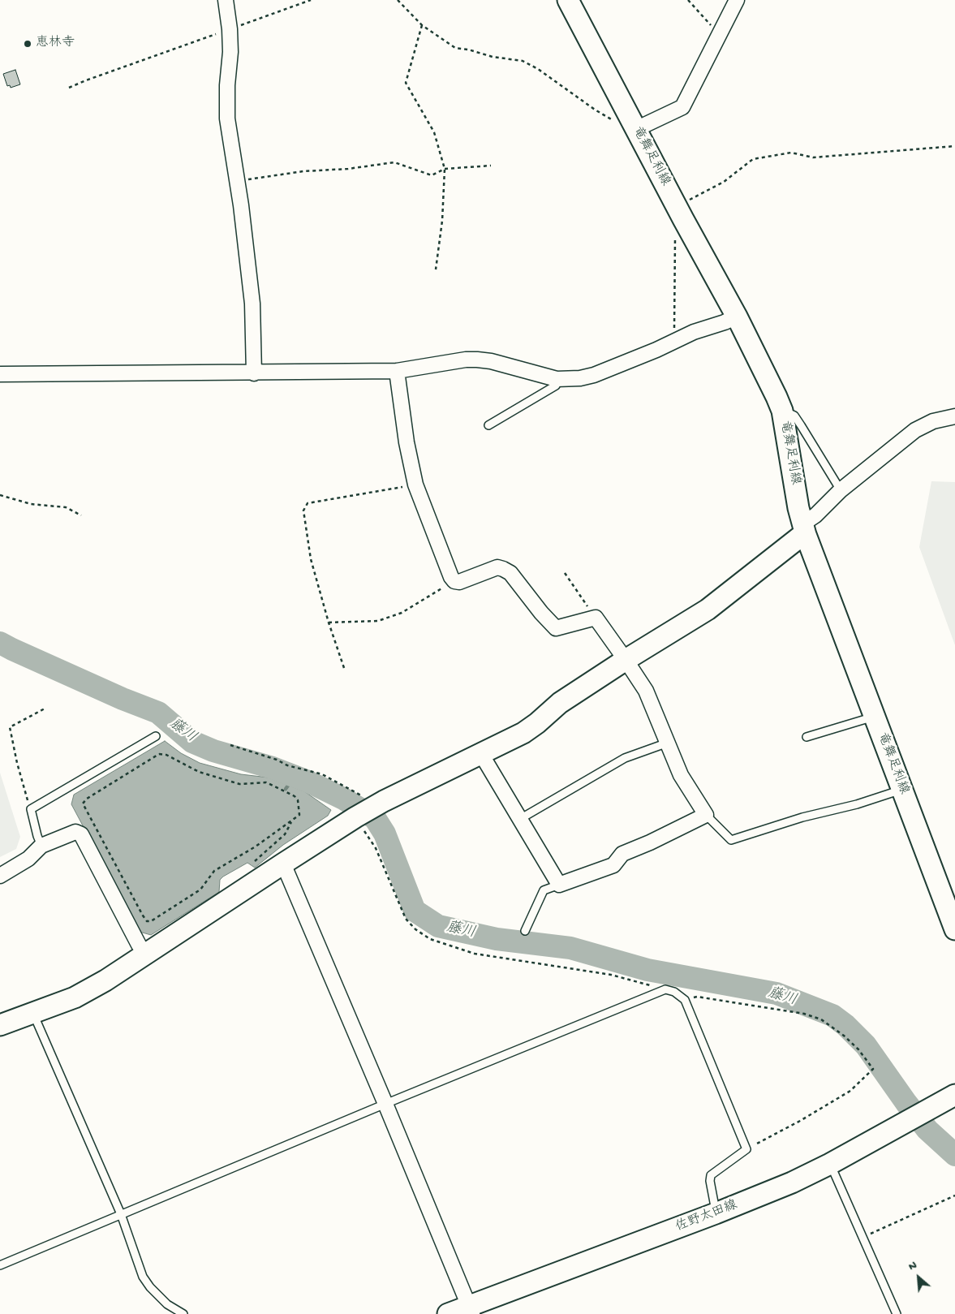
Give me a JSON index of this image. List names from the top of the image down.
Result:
{
  "streets": {
    "main road": ["竜舞足利線", "佐野太田線"]
  },
  "water": ["藤川"],
  "places": ["恵林寺"],
  "north": "top left"
}
